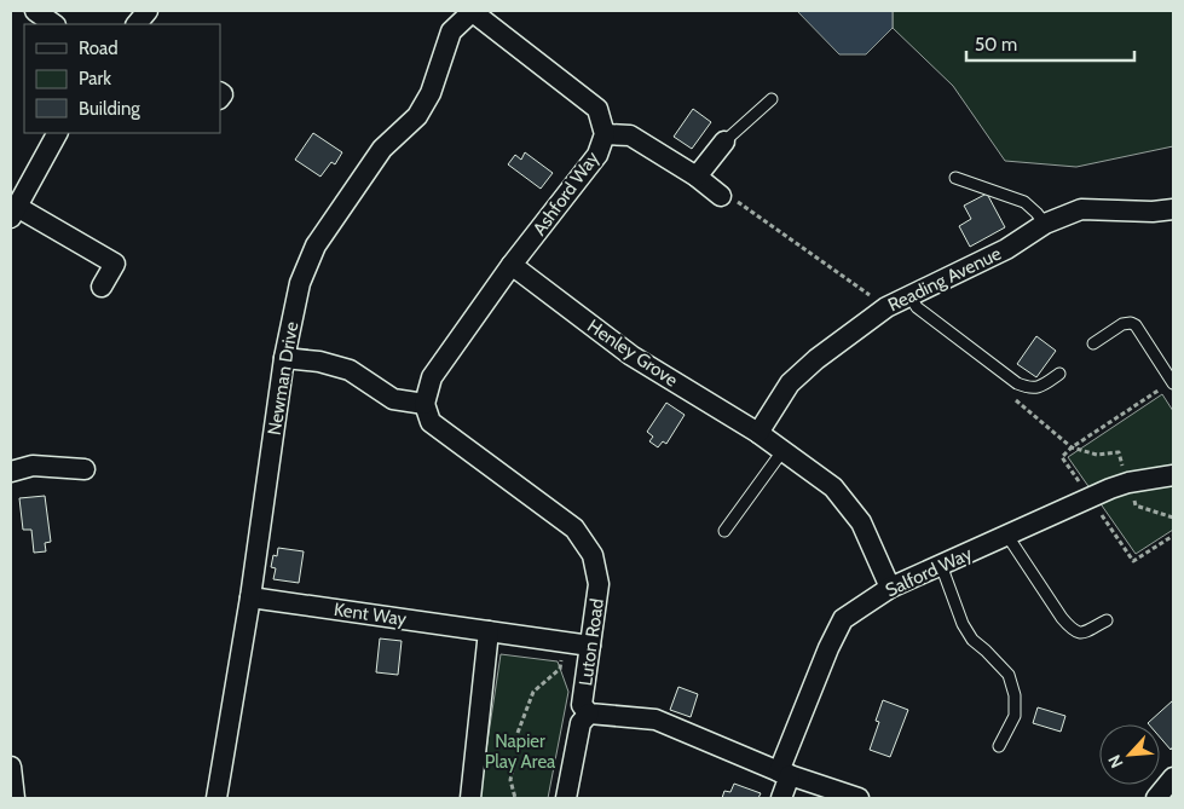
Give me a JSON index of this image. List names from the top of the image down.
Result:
{
  "streets": {
    "street": [
      "Ashford Way",
      "Reading Avenue",
      "Henley Grove",
      "Newman Drive",
      "Salford Way",
      "Kent Way",
      "Luton Road"
    ]
  },
  "crossings": [
    ["Ashford Way", "Henley Grove"],
    ["Ashford Way", "Newman Drive"],
    ["Ashford Way", "Luton Road"],
    ["Reading Avenue", "Henley Grove"],
    ["Henley Grove", "Salford Way"],
    ["Newman Drive", "Kent Way"],
    ["Salford Way", "Luton Road"],
    ["Kent Way", "Luton Road"]
  ],
  "parks": ["Napier Play Area"],
  "legend": ["Road", "Park", "Building"],
  "scale_bar": "50 m",
  "north": "bottom left"
}
